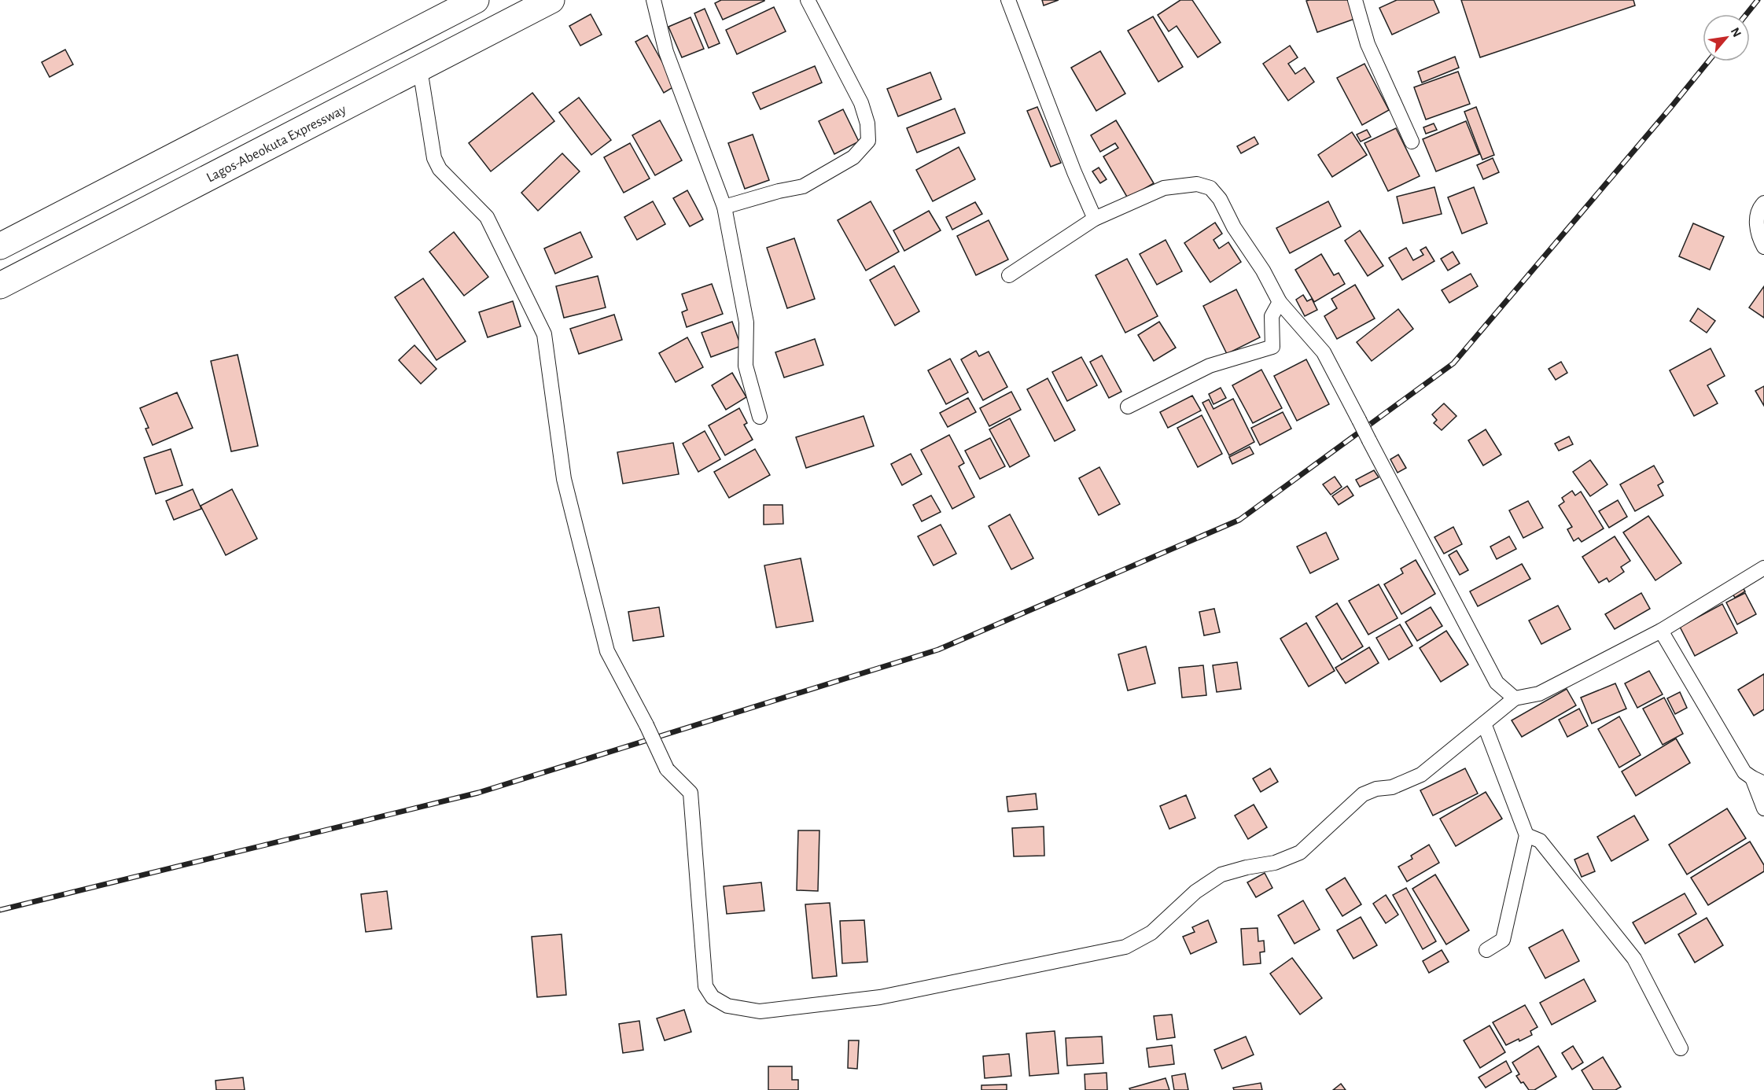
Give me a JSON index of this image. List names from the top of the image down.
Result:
{
  "streets": {
    "highway": ["Lagos-Abeokuta Expressway"]
  },
  "north": "top right"
}
